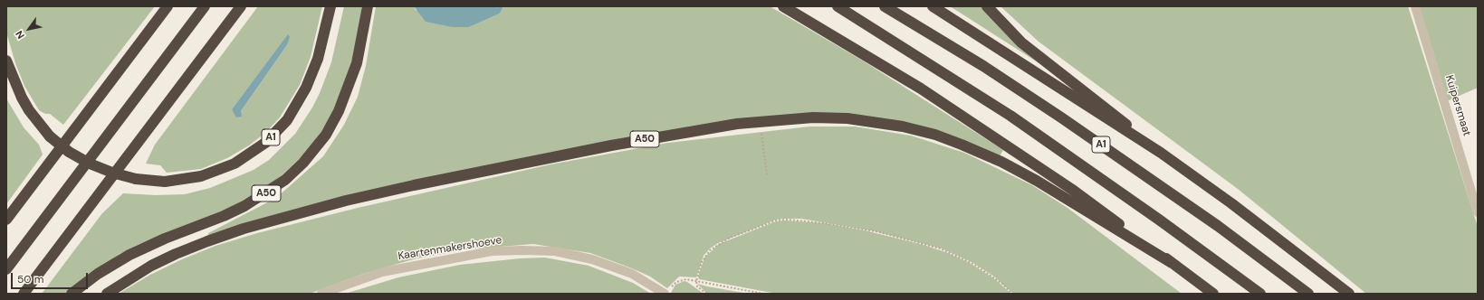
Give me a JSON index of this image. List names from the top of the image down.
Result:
{
  "streets": {
    "highway": ["A1", "A50"],
    "street": ["Kuipersmaat", "Kaartenmakershoeve"]
  },
  "scale_bar": "50 m",
  "north": "bottom left"
}
